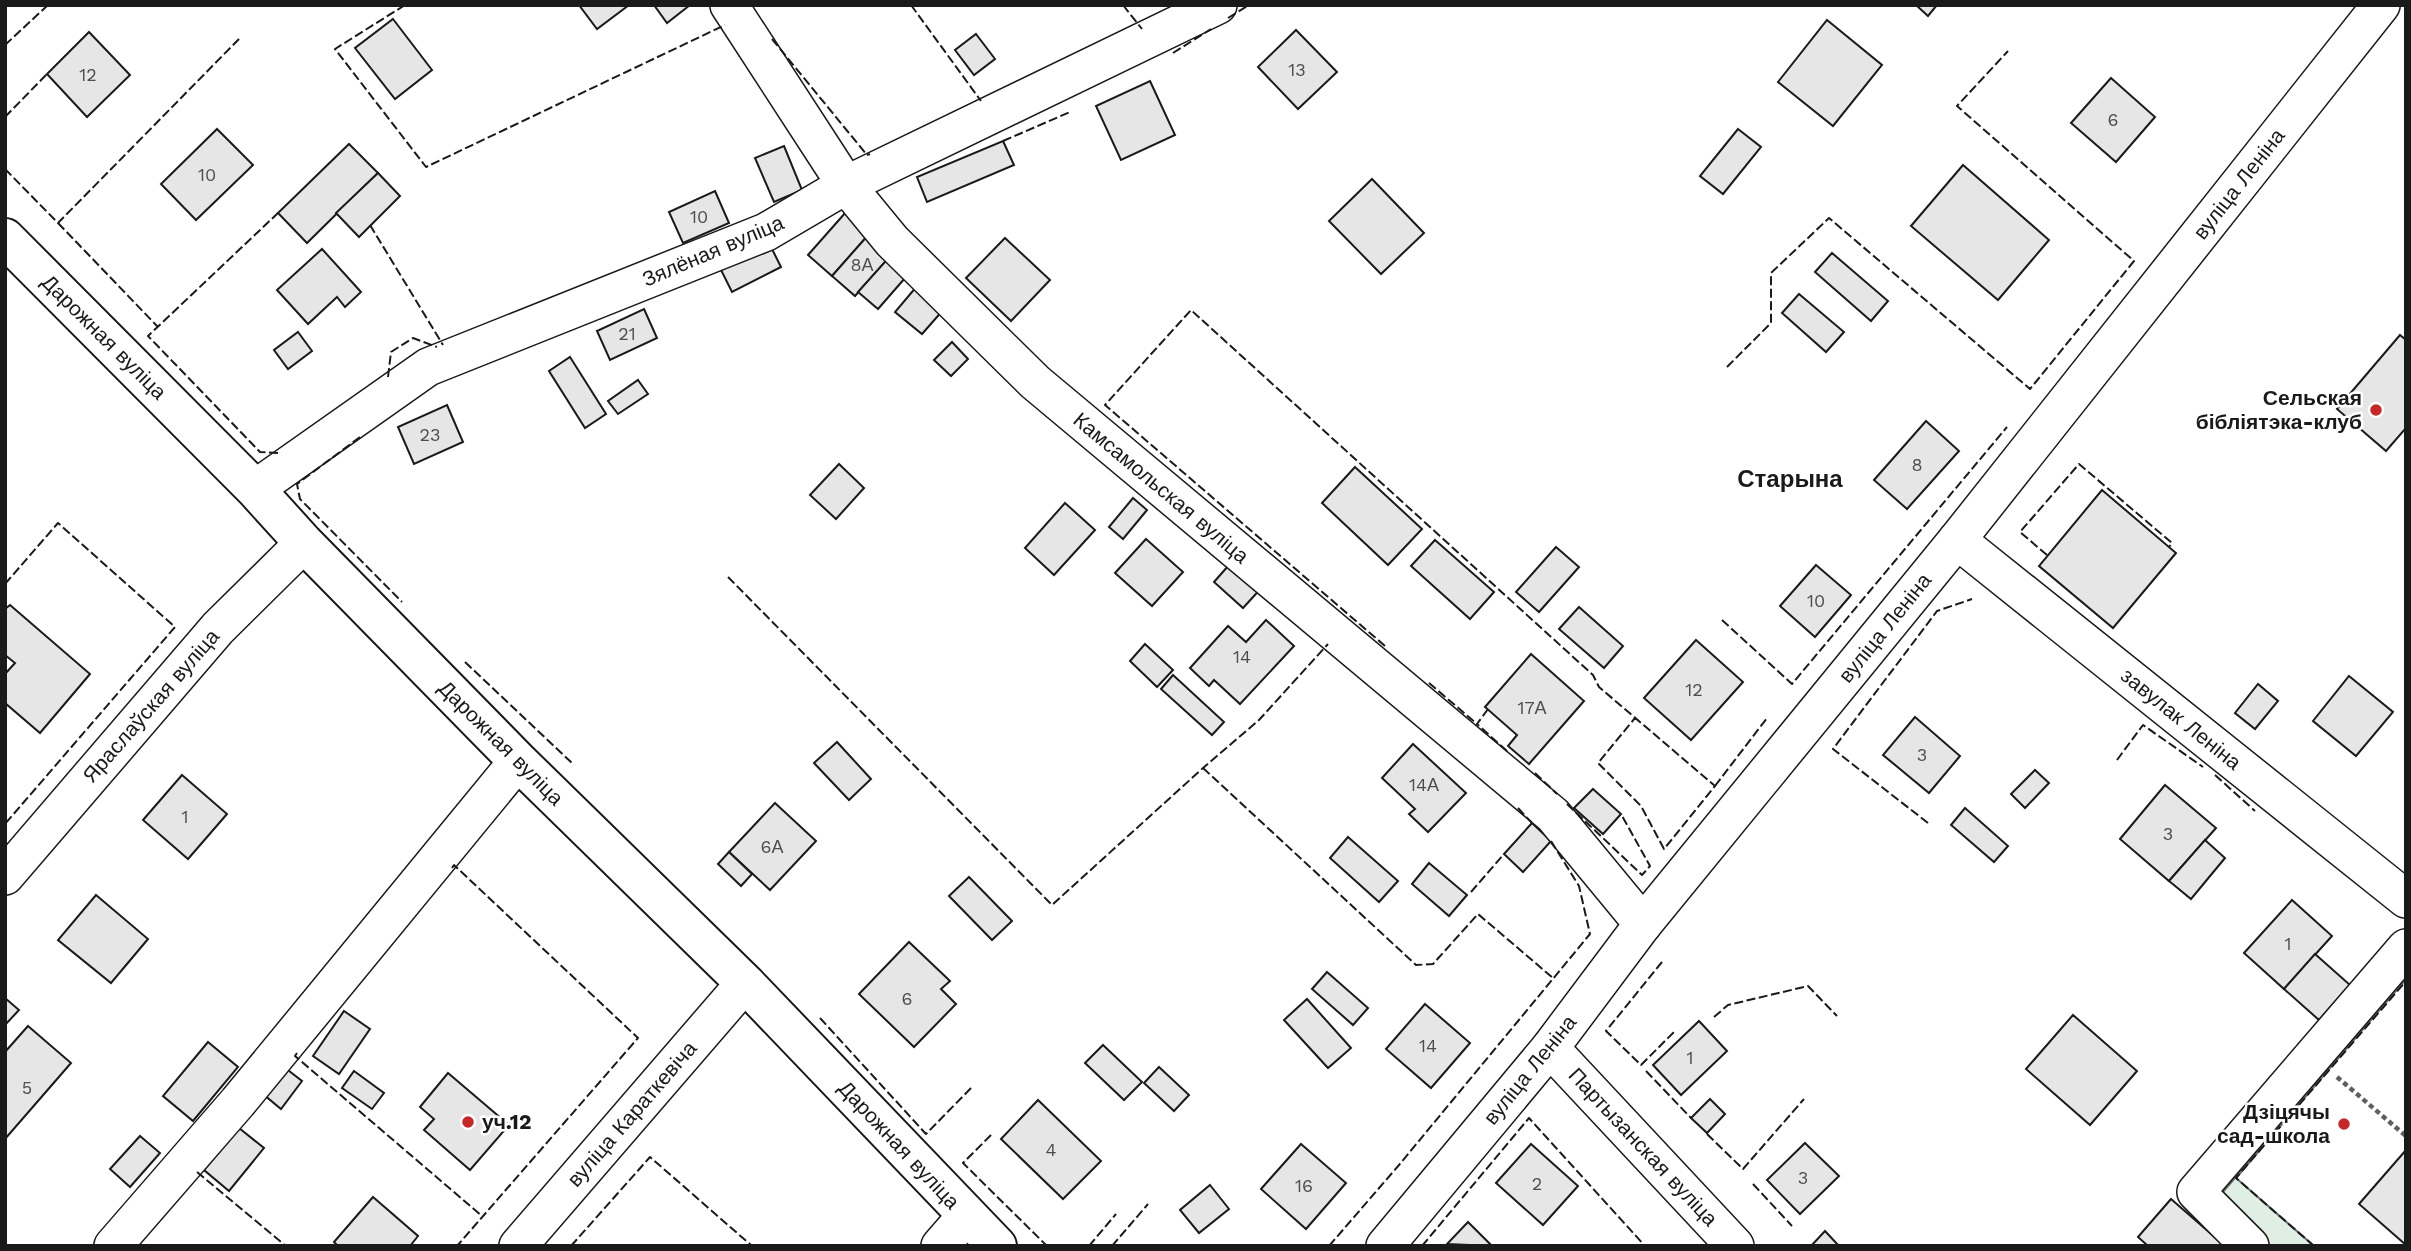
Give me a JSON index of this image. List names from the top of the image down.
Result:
{
  "streets": {
    "main road": ["Дарожная вуліца"],
    "street": [
      "вуліца Леніна",
      "Зялёная вуліца",
      "Камсамольская вуліца",
      "Яраслаўская вуліца",
      "завулак Леніна",
      "вуліца Караткевіча",
      "Партызанская вуліца"
    ]
  },
  "crossings": [
    ["вуліца Леніна", "Камсамольская вуліца"],
    ["вуліца Леніна", "завулак Леніна"],
    ["вуліца Леніна", "Партызанская вуліца"],
    ["Зялёная вуліца", "Дарожная вуліца"],
    ["Зялёная вуліца", "Камсамольская вуліца"],
    ["Дарожная вуліца", "Яраслаўская вуліца"],
    ["Дарожная вуліца", "вуліца Караткевіча"]
  ],
  "districts": ["Старына"],
  "places": ["Сельская бібліятэка-клуб", "уч.12", "Дзіцячы сад-школа"],
  "house_numbers": [
    "13",
    "12",
    "6",
    "10",
    "10",
    "8А",
    "21",
    "23",
    "8",
    "10",
    "14",
    "12",
    "17А",
    "3",
    "14А",
    "1",
    "3",
    "6А",
    "1",
    "6",
    "14",
    "1",
    "5",
    "4",
    "3",
    "2",
    "16"
  ]
}
